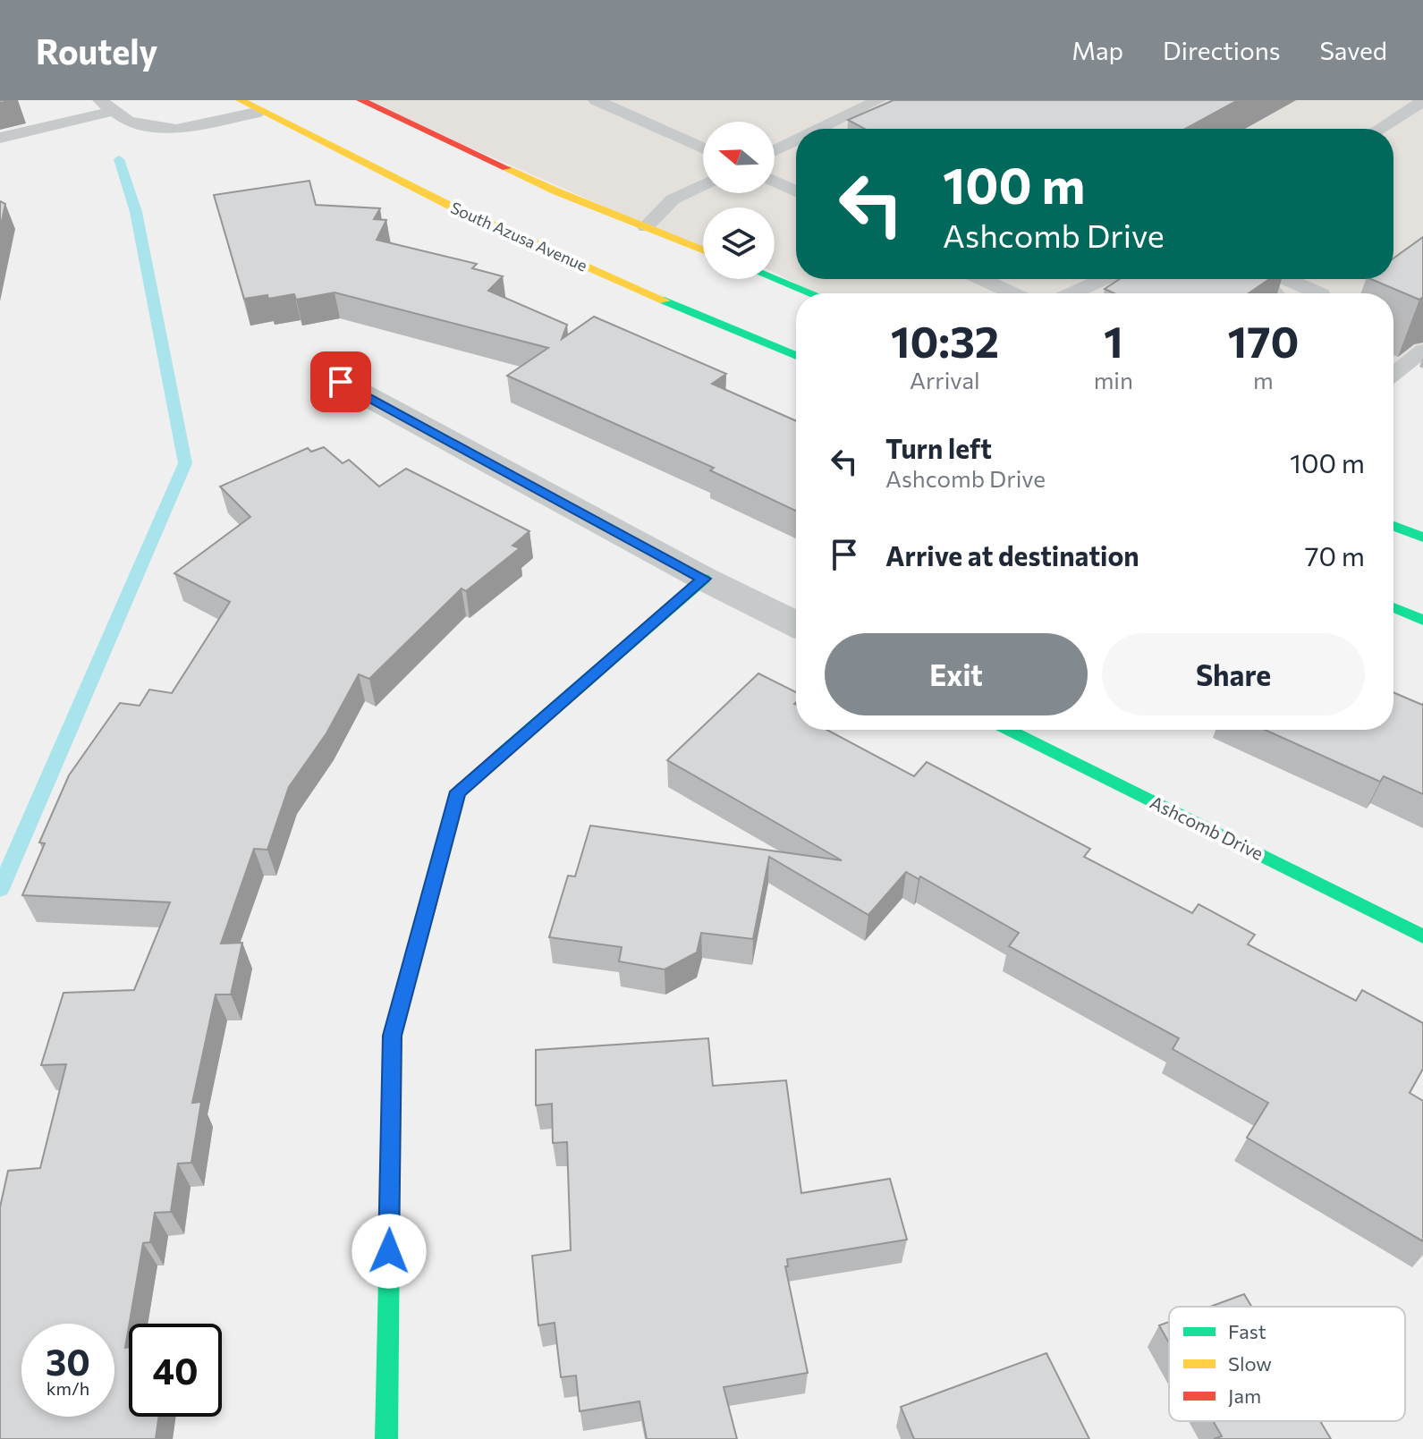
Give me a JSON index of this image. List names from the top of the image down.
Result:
{
  "streets": {
    "main road": ["South Azusa Avenue", "Ashcomb Drive"]
  },
  "legend": ["Fast", "Slow", "Jam"],
  "north": "left",
  "page": {
    "header": "Routely",
    "nav": ["Map", "Directions", "Saved"],
    "turn": ["100 m", "Ashcomb Drive"],
    "eta": [
      "10:32",
      "Arrival",
      "1",
      "min",
      "170",
      "m"
    ],
    "list": [
      {
        "name": "Turn left",
        "note": "Ashcomb Drive",
        "value": "100 m"
      },
      {
        "name": "Arrive at destination",
        "value": "70 m"
      }
    ],
    "buttons": ["Exit", "Share"],
    "speed": "30 km/h",
    "limit": "40"
  }
}
